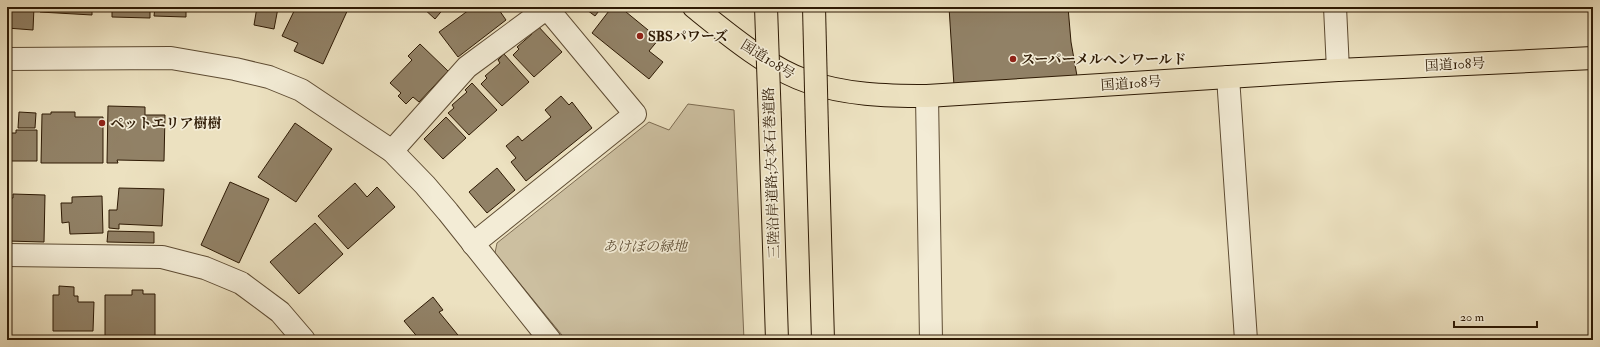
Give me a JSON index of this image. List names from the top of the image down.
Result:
{
  "streets": {
    "highway": ["国道108号", "三陸沿岸道路;矢本石巻道路"]
  },
  "parks": ["あけぼの緑地"],
  "places": ["SBSパワーズ", "スーパーメルヘンワールド", "ペットエリア樹樹"],
  "scale_bar": "20 m"
}
